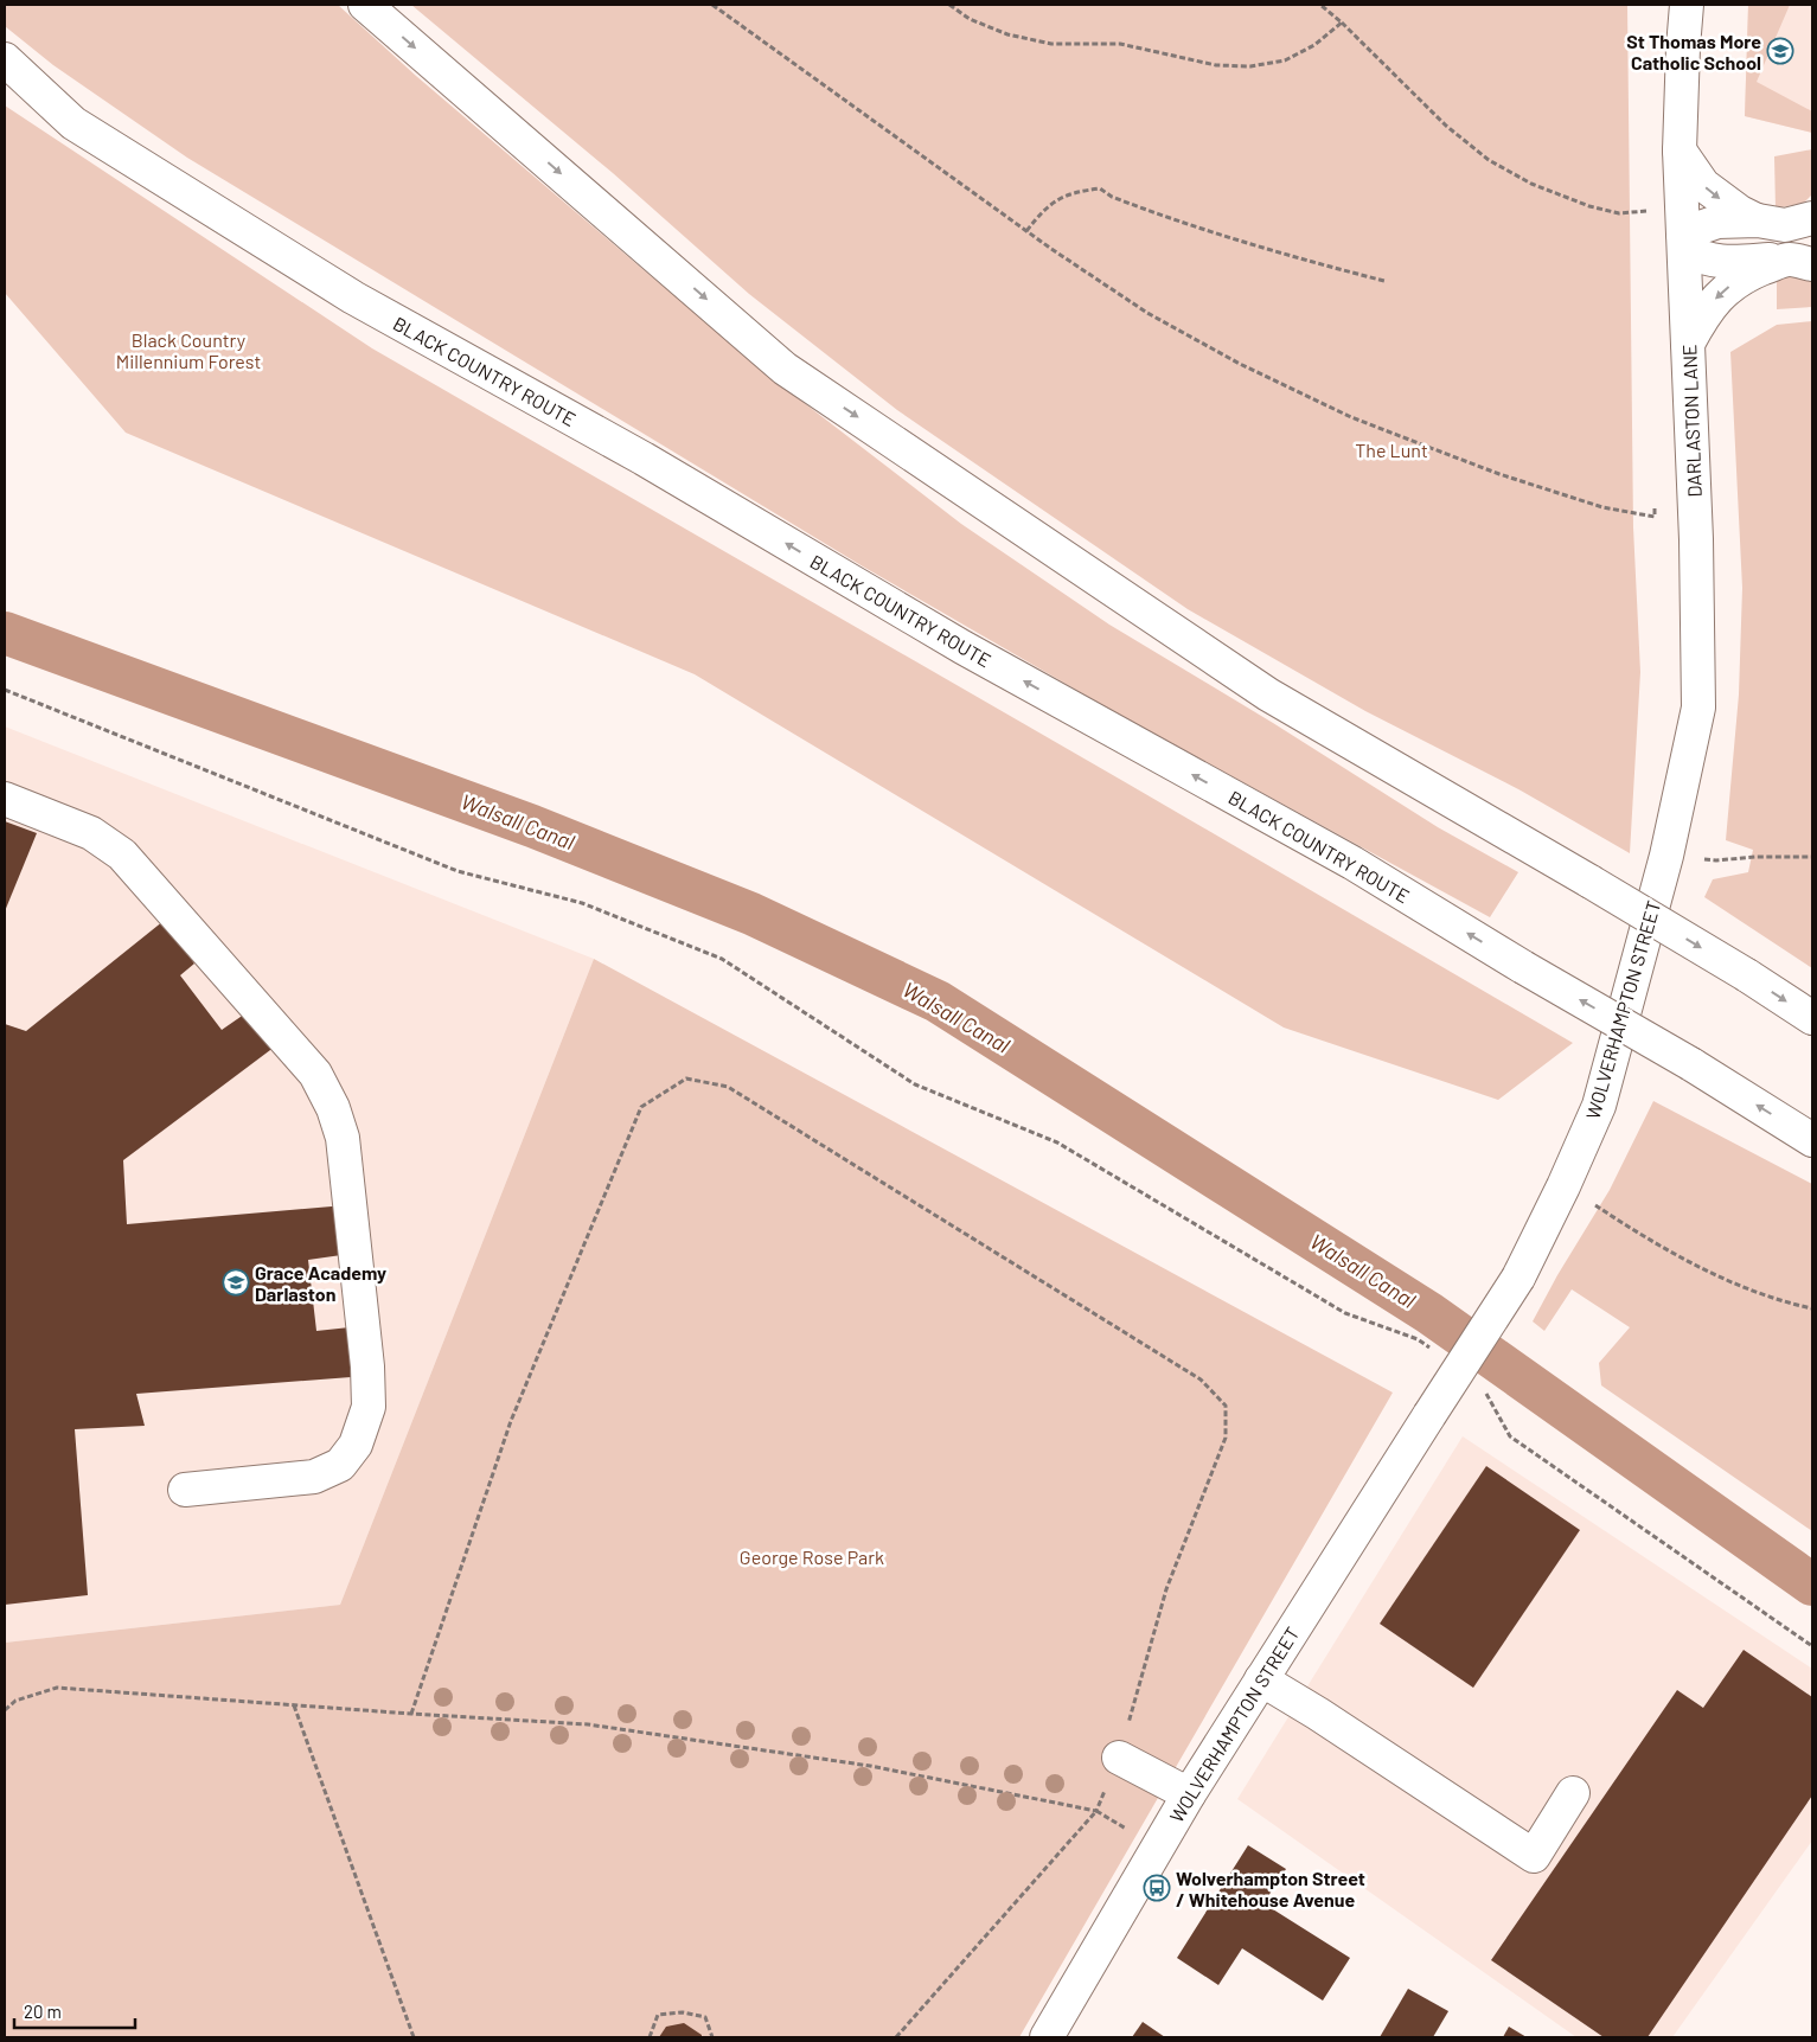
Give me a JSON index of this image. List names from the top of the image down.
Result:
{
  "streets": {
    "main road": ["BLACK COUNTRY ROUTE", "DARLASTON LANE", "WOLVERHAMPTON STREET"]
  },
  "crossings": [
    ["DARLASTON LANE", "WOLVERHAMPTON STREET"]
  ],
  "water": ["Walsall Canal"],
  "parks": ["Black Country Millennium Forest", "The Lunt", "George Rose Park"],
  "places": {
    "school or university": ["St Thomas More Catholic School", "Grace Academy Darlaston"],
    "bus stop": ["Wolverhampton Street / Whitehouse Avenue"]
  },
  "scale_bar": "20 m"
}
